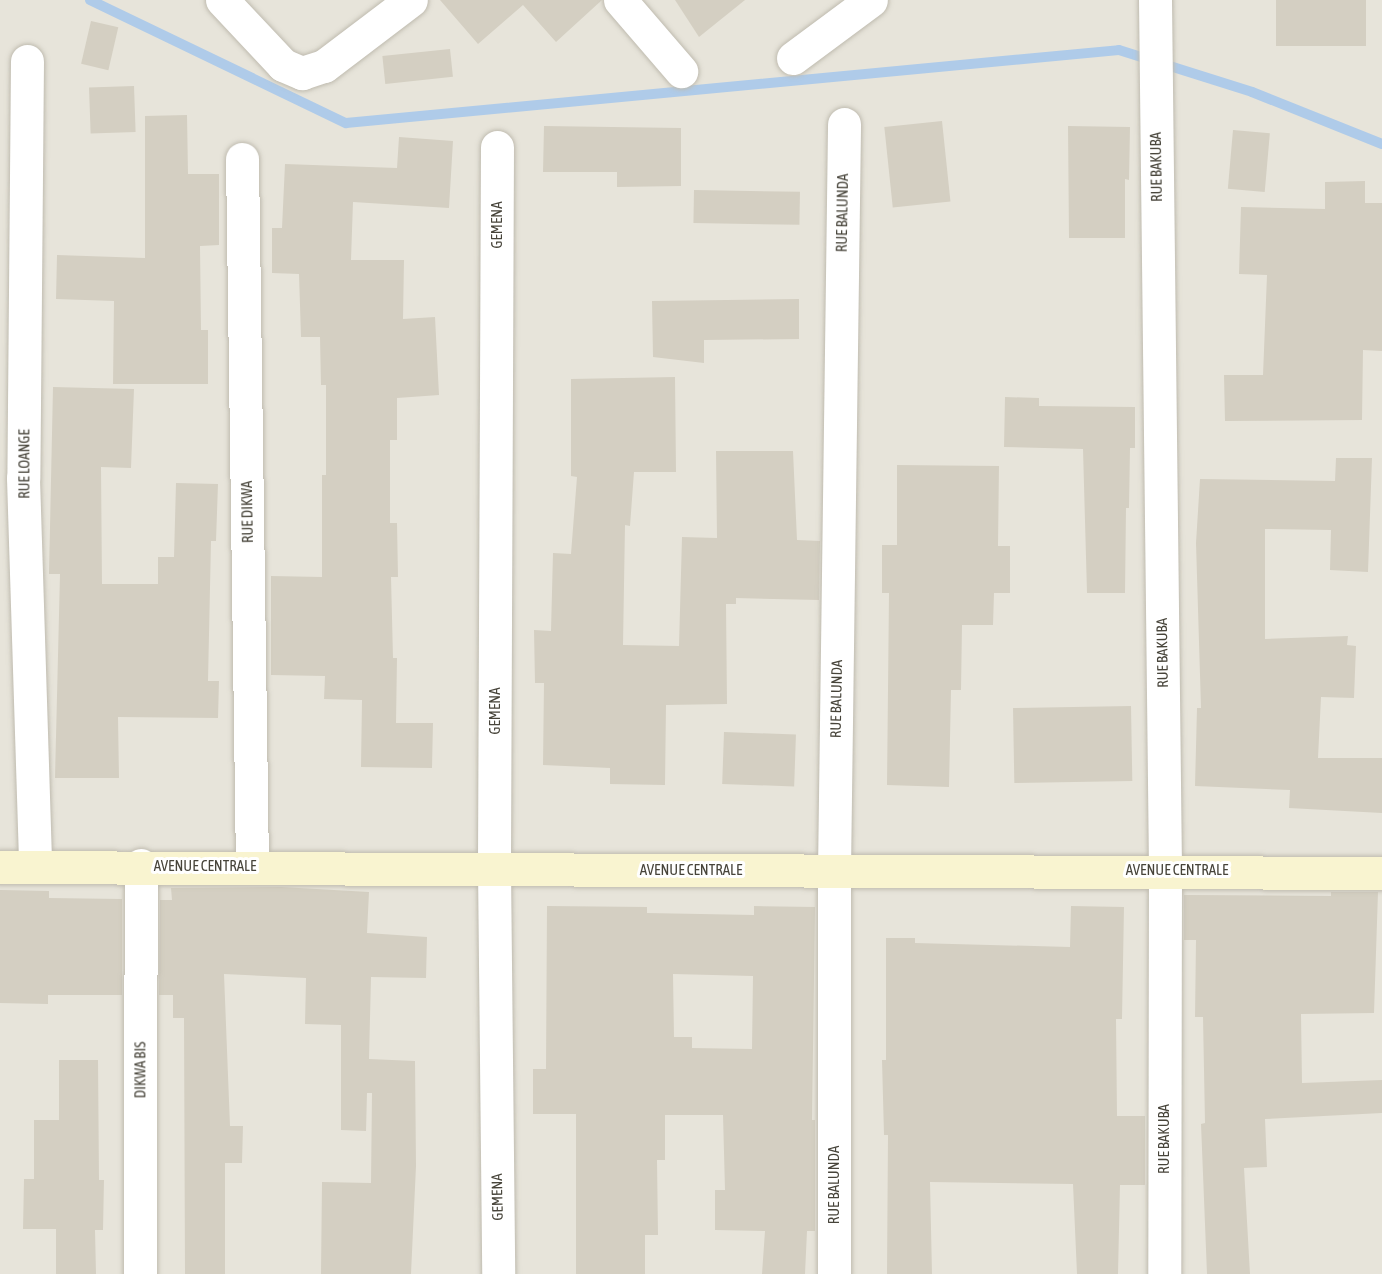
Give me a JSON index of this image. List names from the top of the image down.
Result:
{
  "streets": {
    "street": [
      "RUE BAKUBA",
      "RUE BALUNDA",
      "GEMENA",
      "RUE LOANGE",
      "RUE DIKWA",
      "AVENUE CENTRALE",
      "DIKWA BIS"
    ]
  },
  "crossings": [
    ["RUE BAKUBA", "AVENUE CENTRALE"],
    ["RUE BALUNDA", "AVENUE CENTRALE"],
    ["GEMENA", "AVENUE CENTRALE"],
    ["RUE LOANGE", "AVENUE CENTRALE"],
    ["RUE DIKWA", "AVENUE CENTRALE"],
    ["AVENUE CENTRALE", "DIKWA BIS"]
  ]
}
